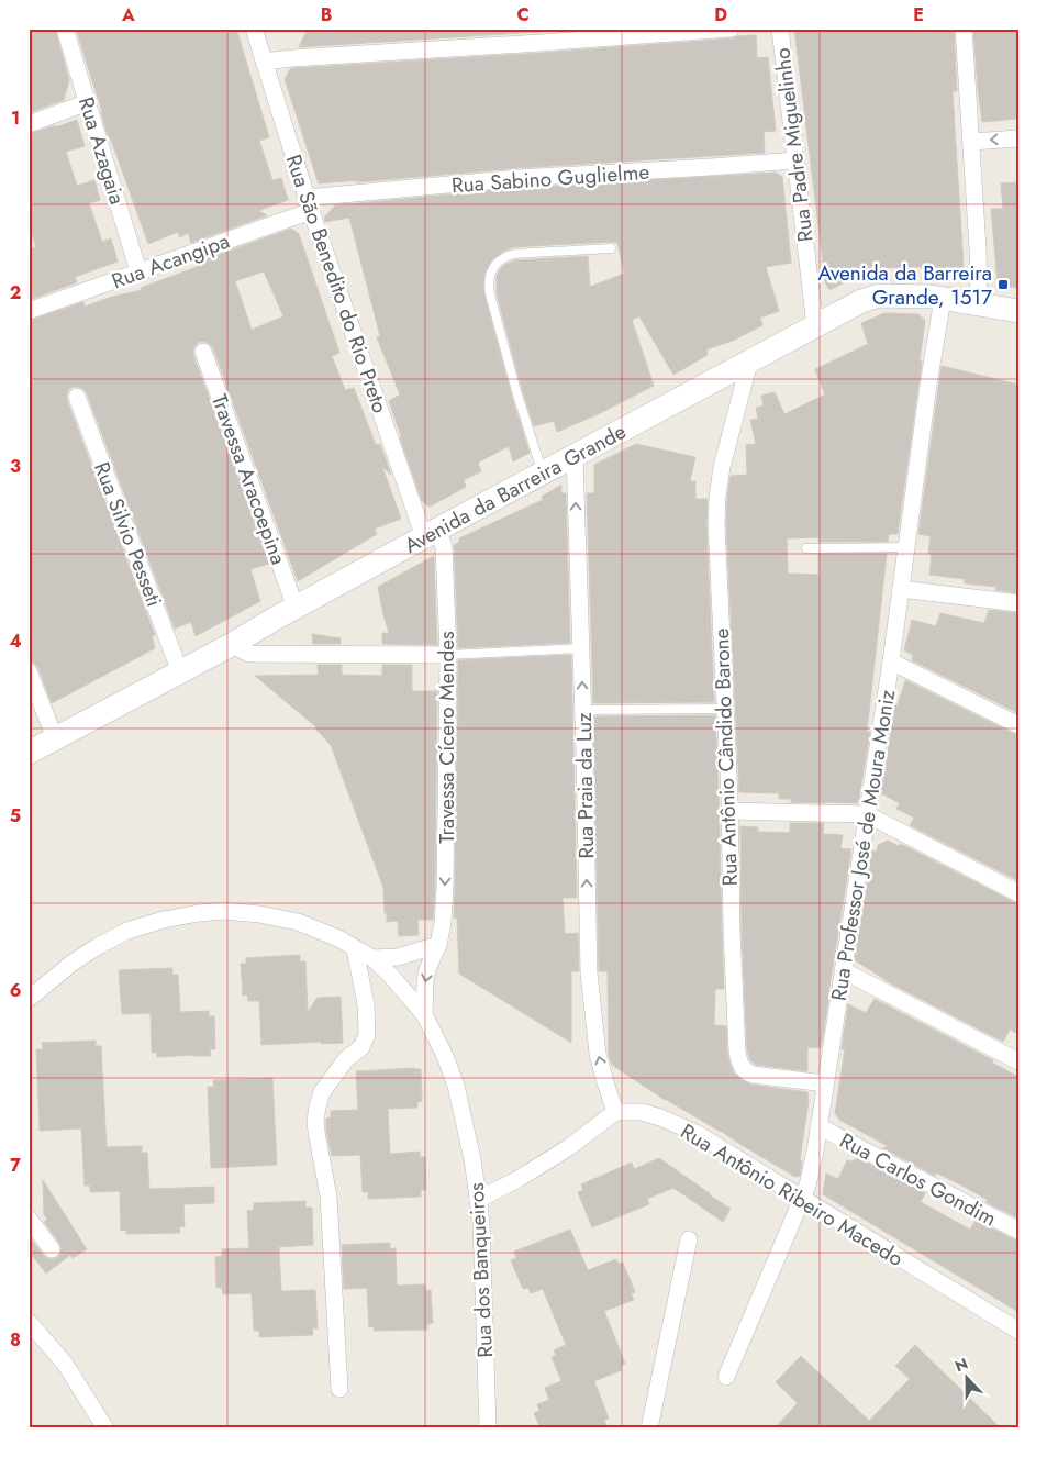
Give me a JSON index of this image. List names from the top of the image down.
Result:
{
  "streets": {
    "main road": ["Avenida da Barreira Grande"],
    "street": [
      "Rua Padre Miguelinho",
      "Rua Azagaia",
      "Rua Sabino Guglielme",
      "Rua Acangipa",
      "Rua São Benedito do Rio Preto",
      "Travessa Aracoepina",
      "Rua Silvio Pesseti",
      "Travessa Cícero Mendes",
      "Rua Antônio Cândido Barone",
      "Rua Praia da Luz",
      "Rua Professor José de Moura Moniz",
      "Rua Carlos Gondim",
      "Rua Antônio Ribeiro Macedo",
      "Rua dos Banqueiros"
    ]
  },
  "crossings": [
    ["Rua Padre Miguelinho", "Rua Sabino Guglielme"],
    ["Rua Padre Miguelinho", "Avenida da Barreira Grande"],
    ["Rua Azagaia", "Rua Acangipa"],
    ["Rua Sabino Guglielme", "Rua Acangipa"],
    ["Rua Sabino Guglielme", "Rua São Benedito do Rio Preto"],
    ["Rua Acangipa", "Rua São Benedito do Rio Preto"],
    ["Rua São Benedito do Rio Preto", "Avenida da Barreira Grande"],
    ["Rua São Benedito do Rio Preto", "Travessa Cícero Mendes"],
    ["Travessa Aracoepina", "Avenida da Barreira Grande"],
    ["Avenida da Barreira Grande", "Rua Silvio Pesseti"],
    ["Avenida da Barreira Grande", "Travessa Cícero Mendes"],
    ["Avenida da Barreira Grande", "Rua Antônio Cândido Barone"],
    ["Avenida da Barreira Grande", "Rua Praia da Luz"],
    ["Avenida da Barreira Grande", "Rua Professor José de Moura Moniz"],
    ["Travessa Cícero Mendes", "Rua dos Banqueiros"],
    ["Rua Antônio Cândido Barone", "Rua Professor José de Moura Moniz"],
    ["Rua Praia da Luz", "Rua Antônio Ribeiro Macedo"],
    ["Rua Professor José de Moura Moniz", "Rua Carlos Gondim"],
    ["Rua Professor José de Moura Moniz", "Rua Antônio Ribeiro Macedo"]
  ],
  "one_way": ["Travessa Cícero Mendes", "Rua Praia da Luz"],
  "places": {
    "transit": ["Avenida da Barreira Grande, 1517"]
  },
  "north": "top",
  "grid": {
    "columns": [
      "A",
      "B",
      "C",
      "D",
      "E"
    ],
    "rows": [
      "1",
      "2",
      "3",
      "4",
      "5",
      "6",
      "7",
      "8"
    ]
  }
}
